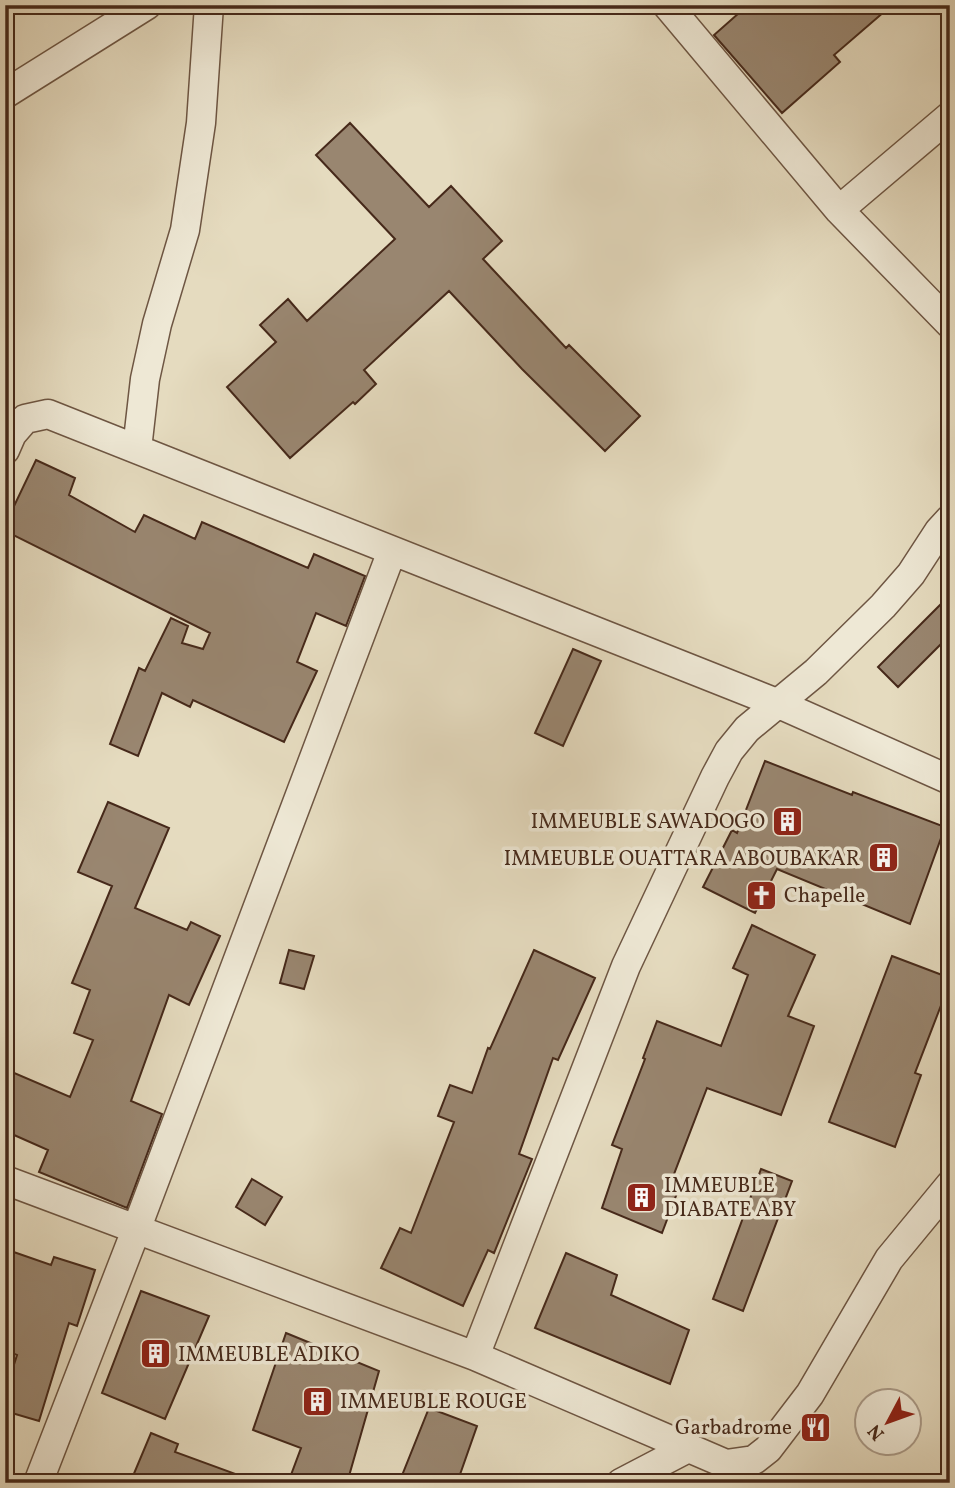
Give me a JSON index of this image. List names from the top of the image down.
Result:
{
  "places": {
    "building": [
      "IMMEUBLE SAWADOGO",
      "IMMEUBLE OUATTARA ABOUBAKAR",
      "IMMEUBLE DIABATE ABY",
      "IMMEUBLE ADIKO",
      "IMMEUBLE ROUGE"
    ],
    "church": ["Chapelle"],
    "restaurant": ["Garbadrome"]
  },
  "north": "bottom left"
}
